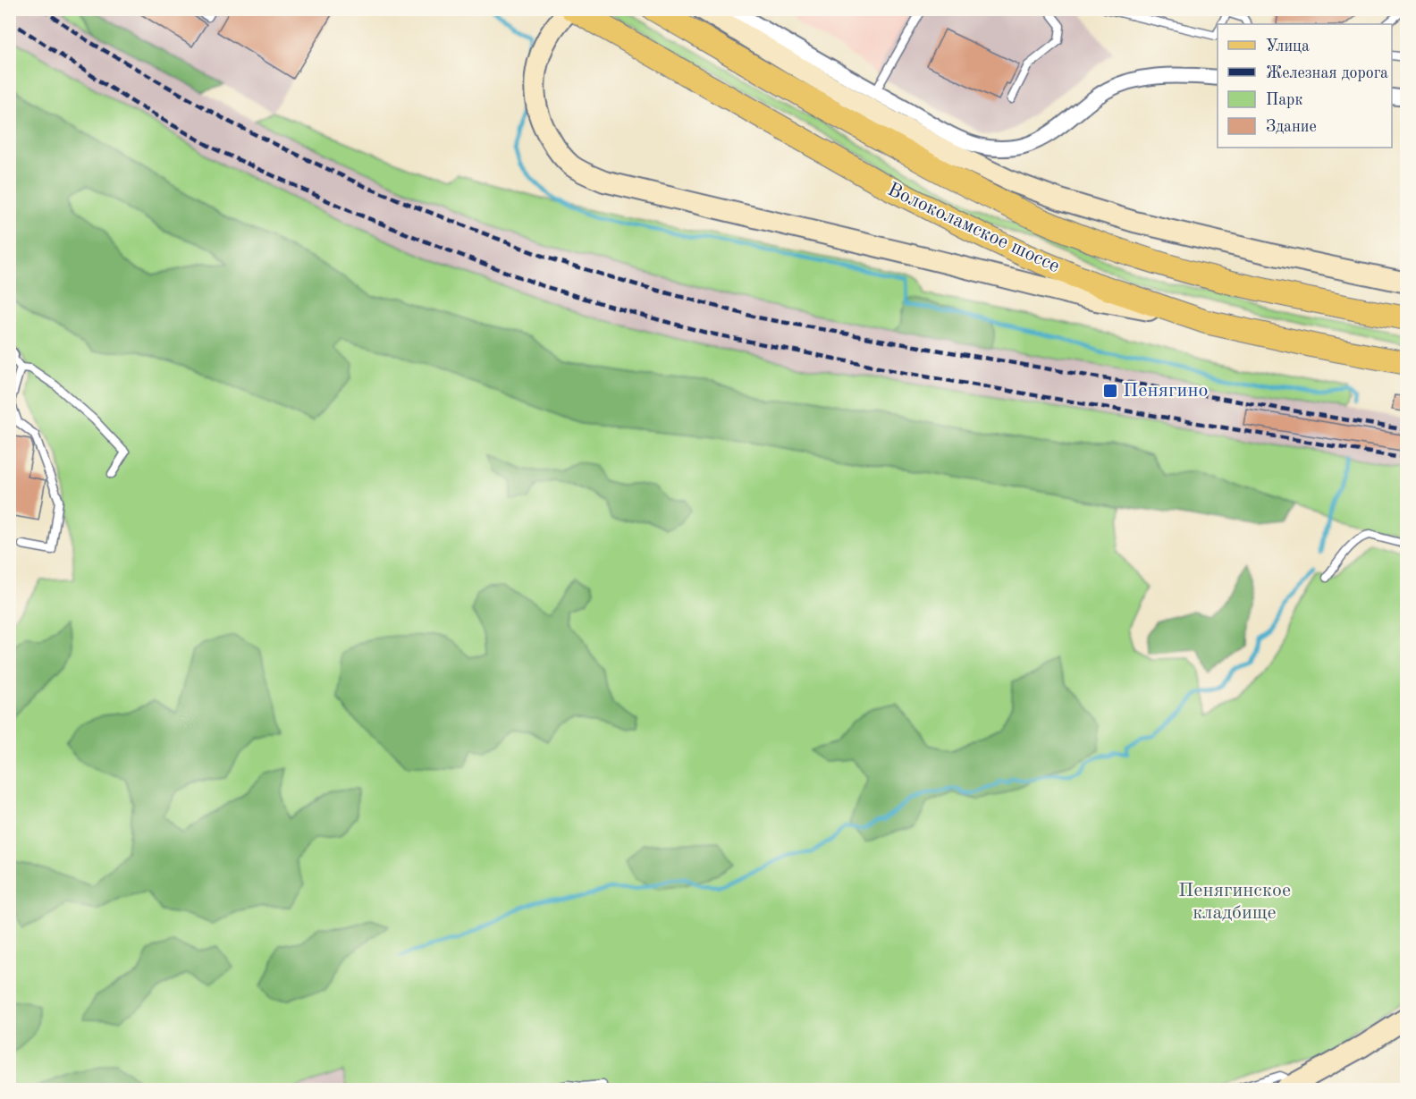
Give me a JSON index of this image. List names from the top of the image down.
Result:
{
  "streets": {
    "main road": ["Волоколамское шоссе"]
  },
  "parks": ["Пенягинское кладбище"],
  "places": {
    "transit": ["Пенягино"]
  },
  "legend": [
    "Улица",
    "Железная дорога",
    "Парк",
    "Здание"
  ]
}
